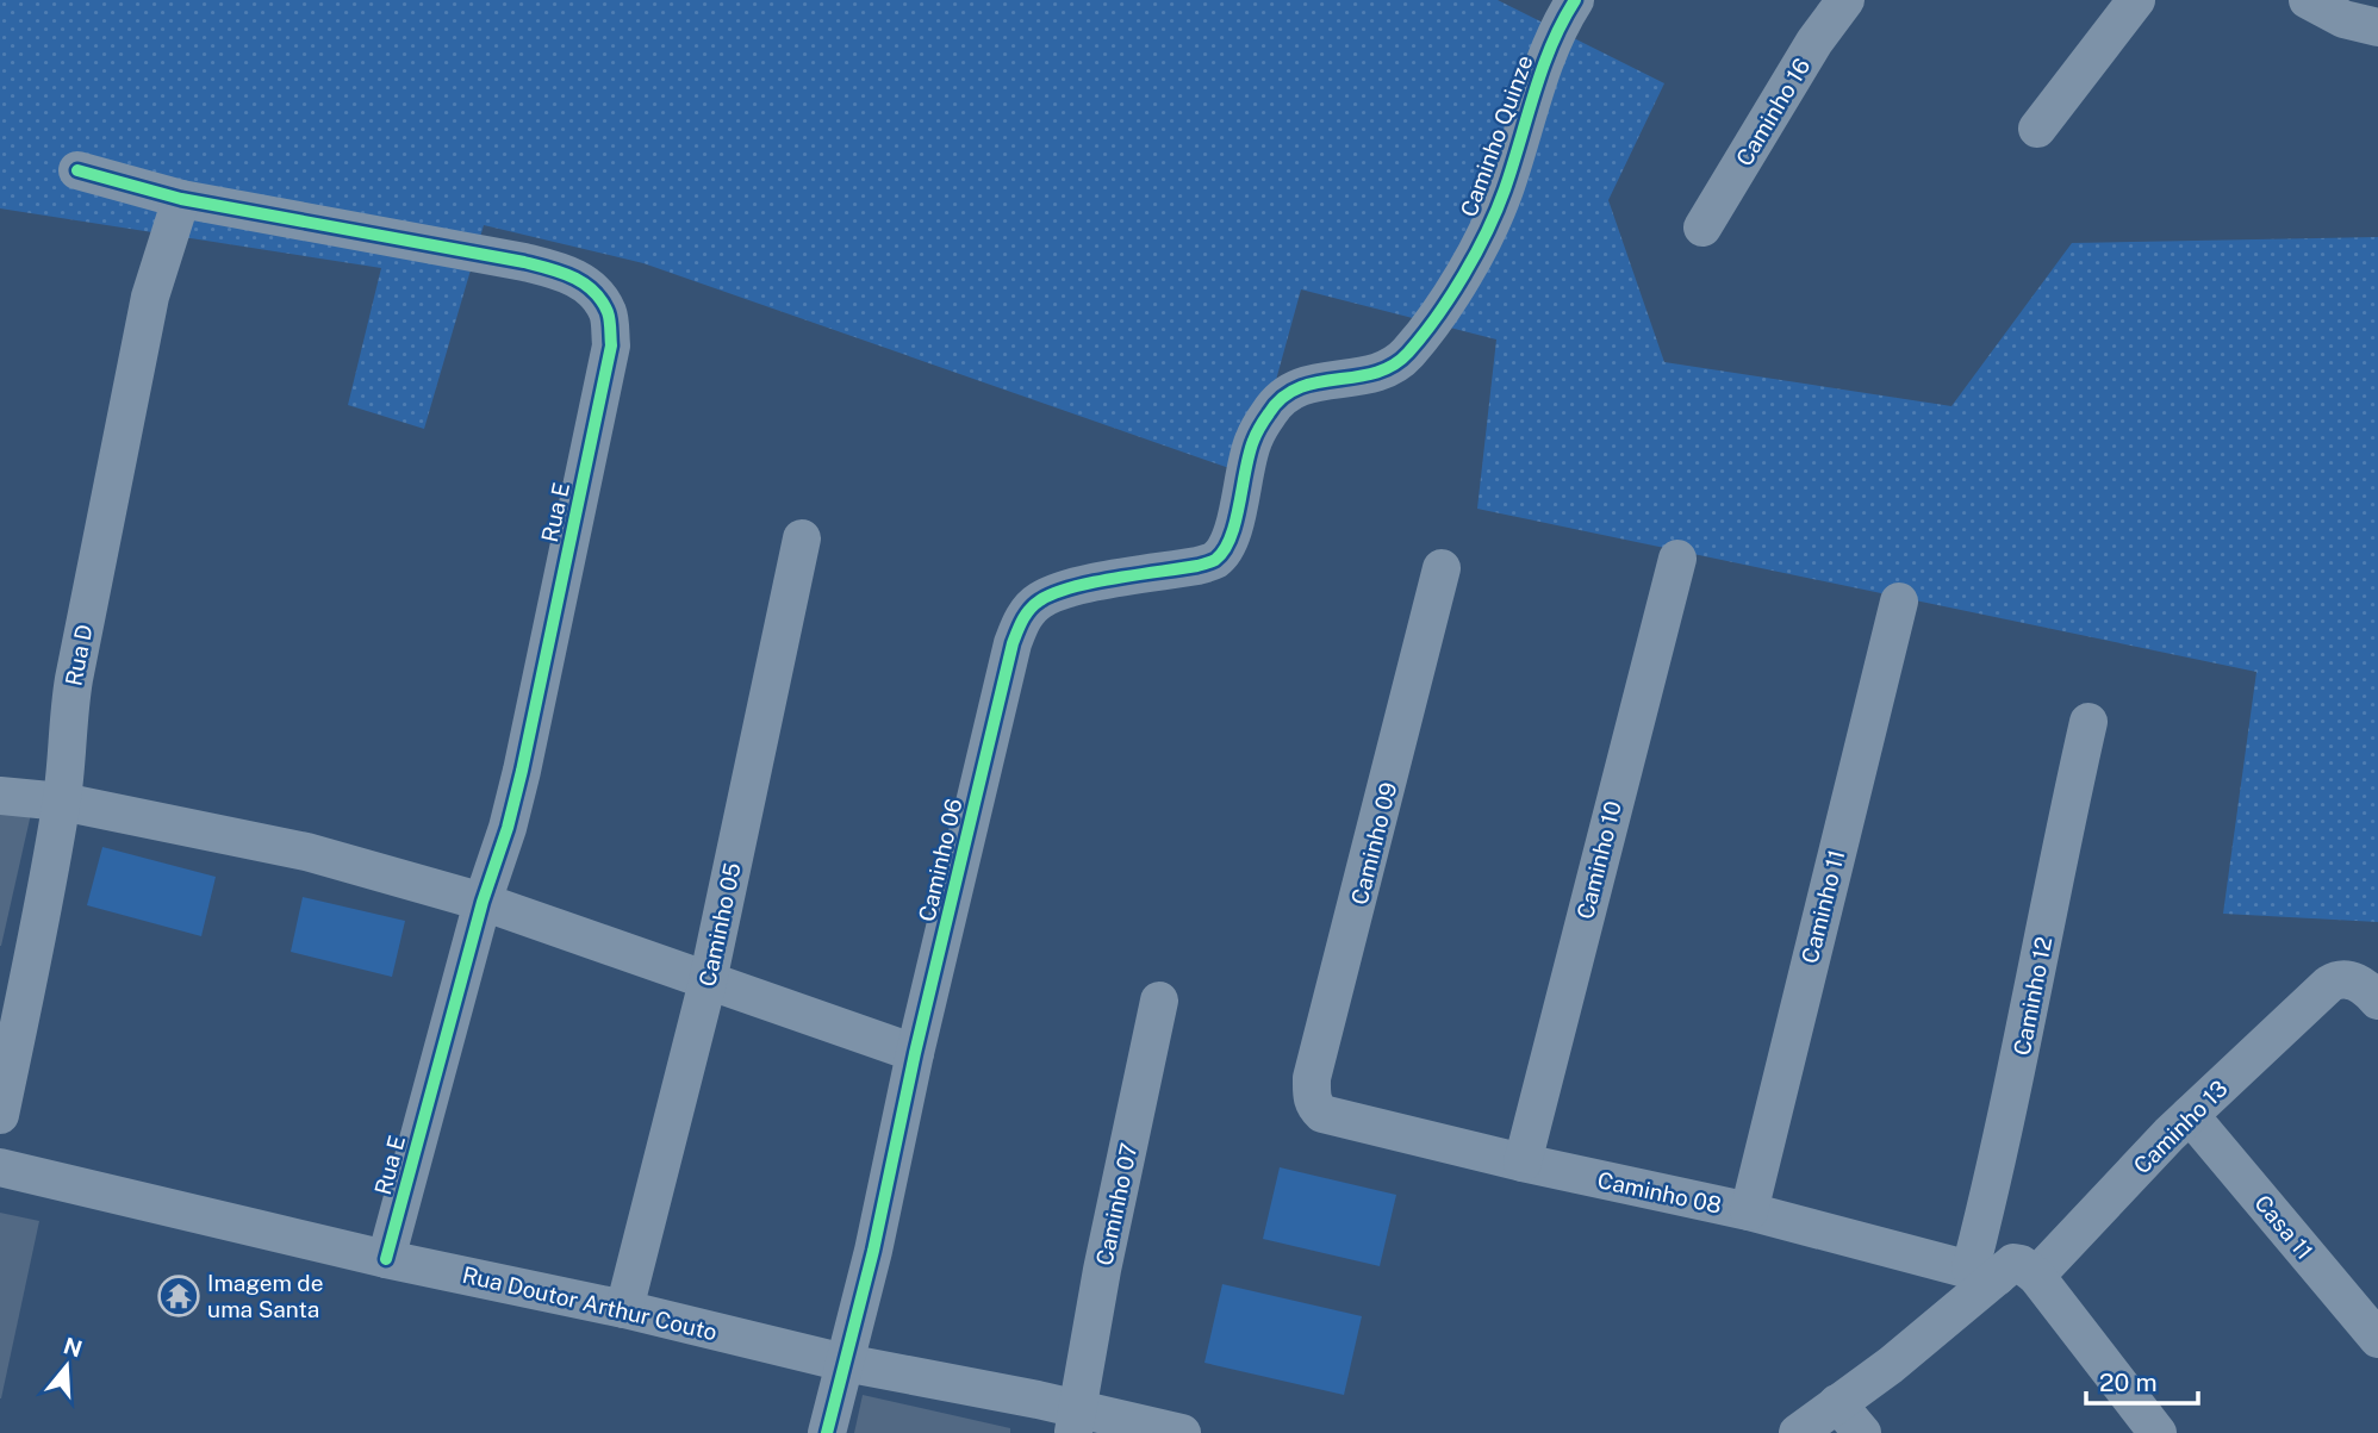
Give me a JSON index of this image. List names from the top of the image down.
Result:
{
  "streets": {
    "street": [
      "Caminho 16",
      "Caminho Quinze",
      "Rua E",
      "Rua D",
      "Caminho 09",
      "Caminho 06",
      "Caminho 10",
      "Caminho 11",
      "Caminho 05",
      "Caminho 12",
      "Caminho 13",
      "Caminho 08",
      "Caminho 07",
      "Casa 11",
      "Rua Doutor Arthur Couto"
    ]
  },
  "crossings": [
    ["Caminho Quinze", "Caminho 06"],
    ["Rua E", "Rua D"],
    ["Rua E", "Rua Doutor Arthur Couto"],
    ["Caminho 09", "Caminho 08"],
    ["Caminho 06", "Rua Doutor Arthur Couto"],
    ["Caminho 10", "Caminho 08"],
    ["Caminho 11", "Caminho 08"],
    ["Caminho 05", "Rua Doutor Arthur Couto"],
    ["Caminho 12", "Caminho 13"],
    ["Caminho 12", "Caminho 08"],
    ["Caminho 13", "Caminho 08"],
    ["Caminho 13", "Casa 11"],
    ["Caminho 07", "Rua Doutor Arthur Couto"]
  ],
  "places": {
    "temple": ["Imagem de uma Santa"]
  },
  "scale_bar": "20 m",
  "north": "top"
}
